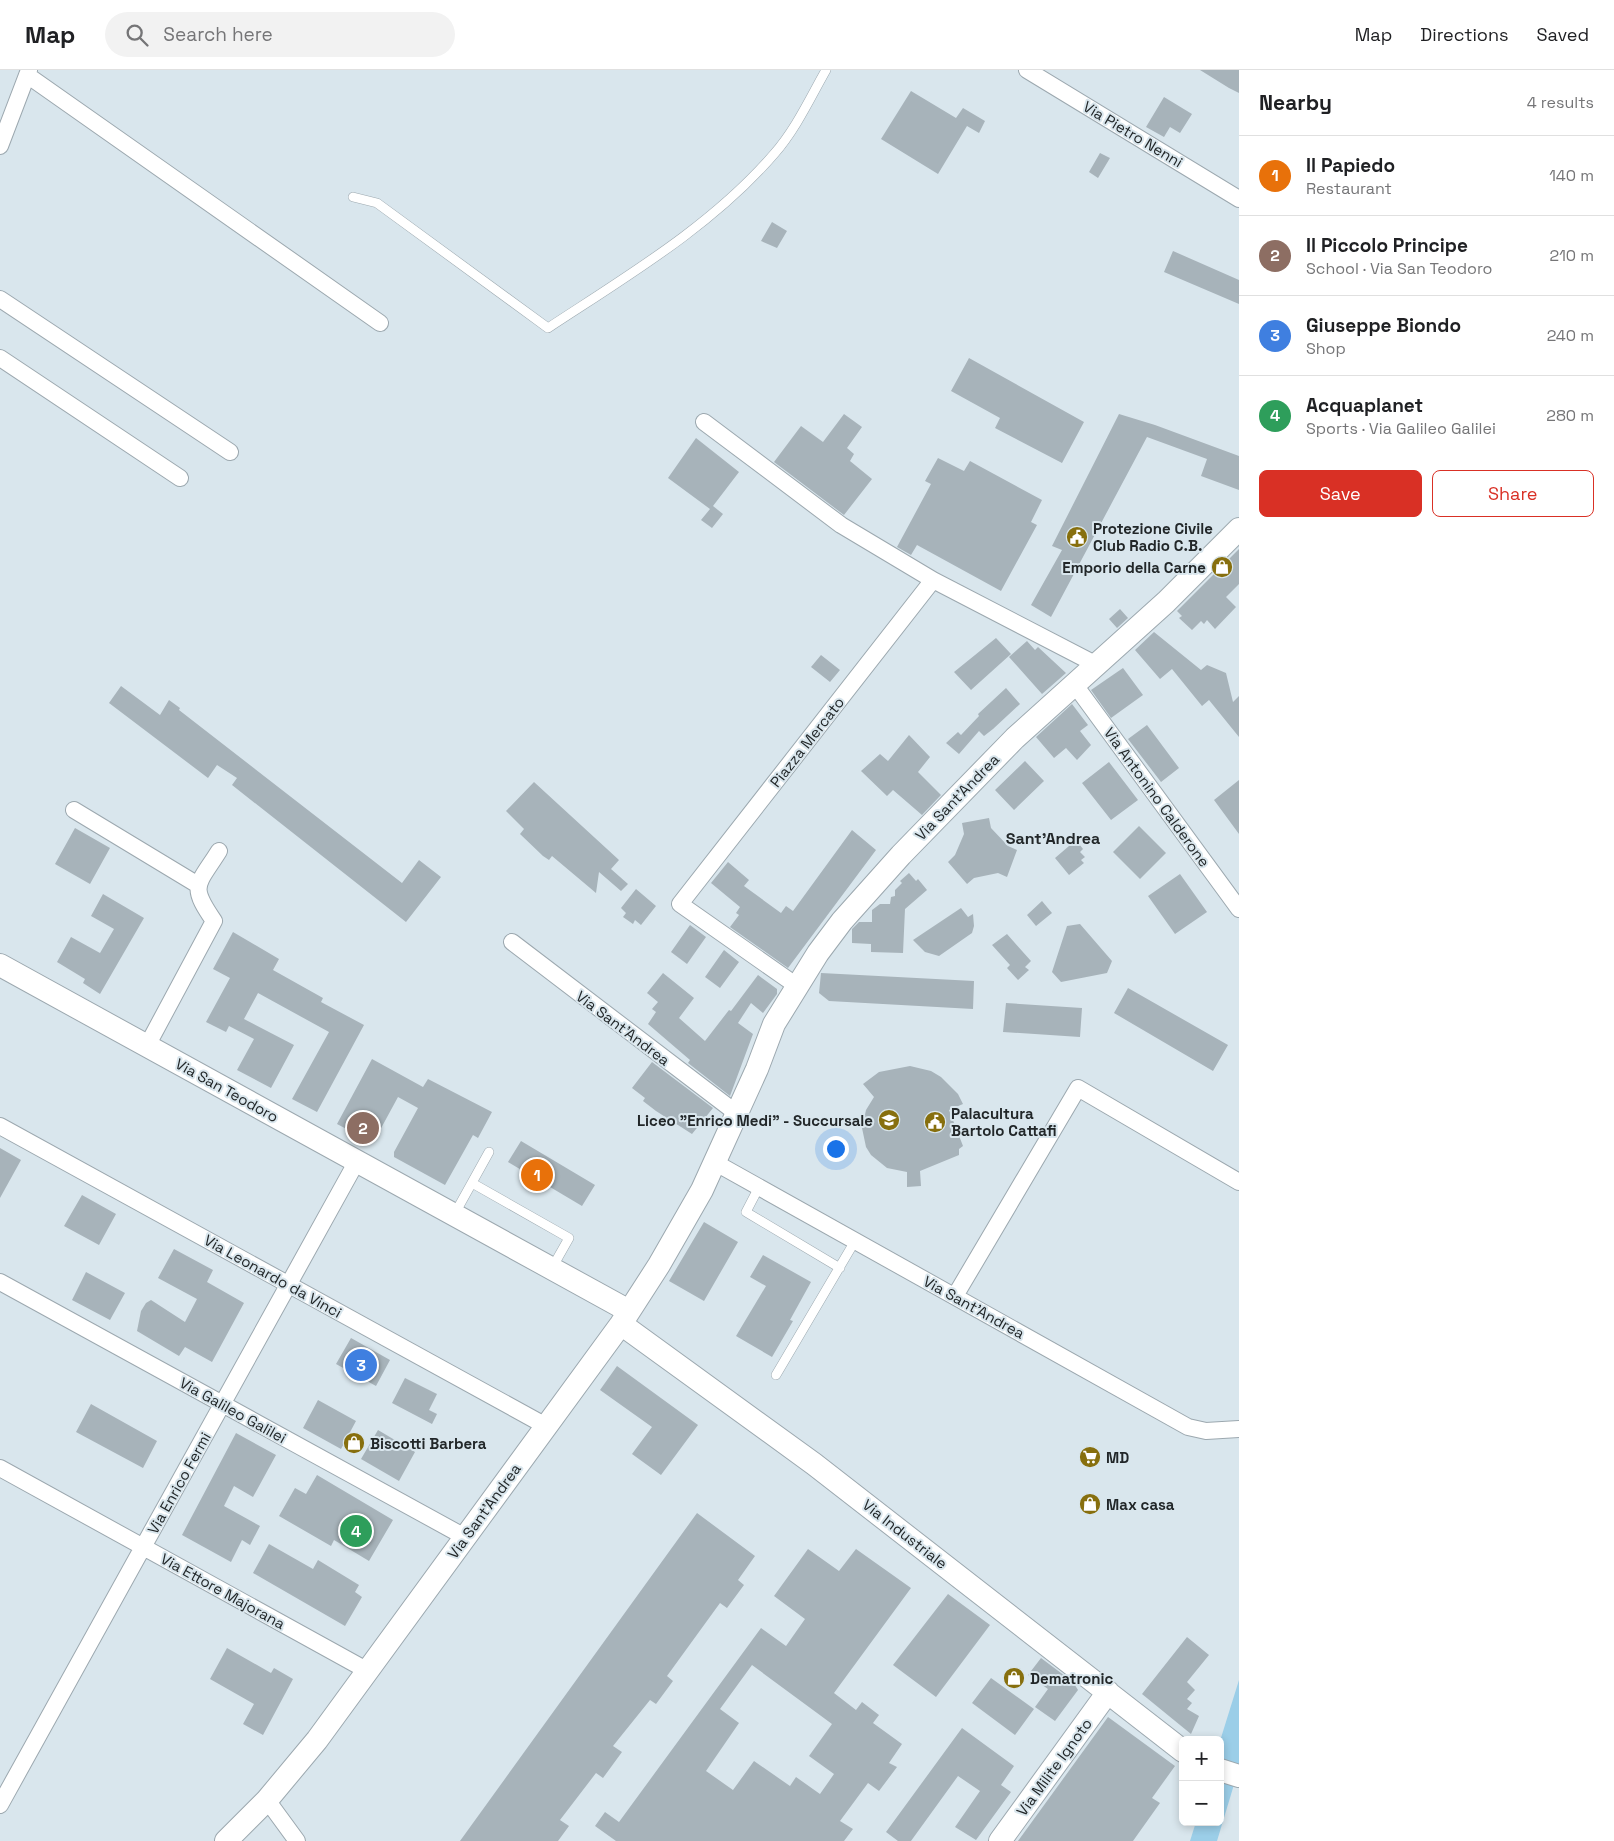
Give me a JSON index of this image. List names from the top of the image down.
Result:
{
  "streets": {
    "street": [
      "Via Pietro Nenni",
      "Piazza Mercato",
      "Via Sant'Andrea",
      "Via Antonino Calderone",
      "Via San Teodoro",
      "Via Leonardo da Vinci",
      "Via Galileo Galilei",
      "Via Enrico Fermi",
      "Via Industriale",
      "Via Ettore Majorana",
      "Via Milite Ignoto"
    ]
  },
  "crossings": [
    ["Piazza Mercato", "Via Sant'Andrea"],
    ["Via Sant'Andrea", "Via Antonino Calderone"],
    ["Via Sant'Andrea", "Via San Teodoro"],
    ["Via Sant'Andrea", "Via Leonardo da Vinci"],
    ["Via Sant'Andrea", "Via Galileo Galilei"],
    ["Via Sant'Andrea", "Via Industriale"],
    ["Via Sant'Andrea", "Via Ettore Majorana"],
    ["Via San Teodoro", "Via Enrico Fermi"],
    ["Via San Teodoro", "Via Industriale"],
    ["Via Leonardo da Vinci", "Via Enrico Fermi"],
    ["Via Galileo Galilei", "Via Enrico Fermi"],
    ["Via Enrico Fermi", "Via Ettore Majorana"],
    ["Via Industriale", "Via Milite Ignoto"]
  ],
  "districts": ["Sant'Andrea"],
  "places": {
    "public building": ["Protezione Civile Club Radio C.B.", "Palacultura Bartolo Cattafi"],
    "shop": [
      "Emporio della Carne",
      "Biscotti Barbera",
      "Max casa",
      "Dematronic"
    ],
    "school or university": ["Liceo \"Enrico Medi\" - Succursale"],
    "supermarket": ["MD"]
  },
  "page": {
    "header": "Map",
    "search": "Search here",
    "nav": ["Map", "Directions", "Saved"],
    "heading": ["Nearby", "4 results"],
    "list": [
      {
        "mark": "1",
        "name": "Il Papiedo",
        "note": "Restaurant",
        "value": "140 m"
      },
      {
        "mark": "2",
        "name": "Il Piccolo Principe",
        "note": "School · Via San Teodoro",
        "value": "210 m"
      },
      {
        "mark": "3",
        "name": "Giuseppe Biondo",
        "note": "Shop",
        "value": "240 m"
      },
      {
        "mark": "4",
        "name": "Acquaplanet",
        "note": "Sports · Via Galileo Galilei",
        "value": "280 m"
      }
    ],
    "buttons": ["Save", "Share"],
    "pins": [
      "2",
      "1",
      "3",
      "4"
    ],
    "map_buttons": ["+", "−"]
  }
}
